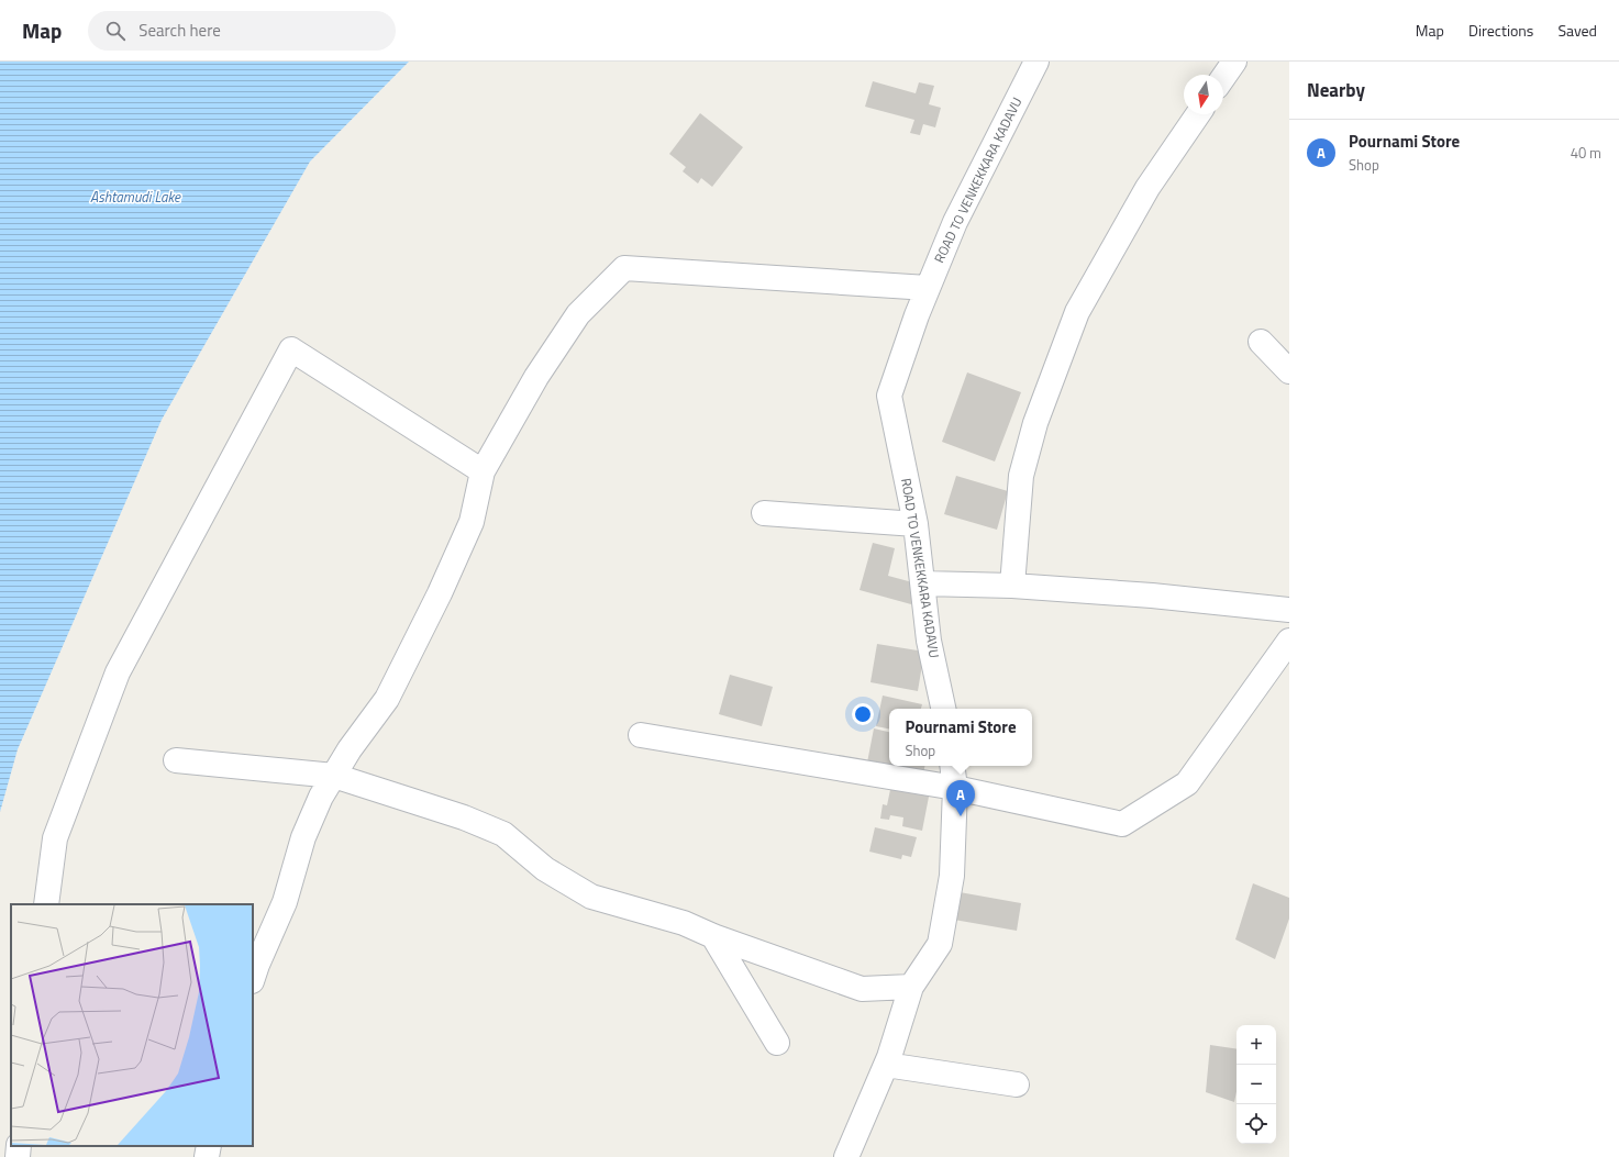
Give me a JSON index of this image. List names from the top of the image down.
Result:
{
  "streets": {
    "street": ["ROAD TO VENKEKKARA KADAVU"]
  },
  "water": ["Ashtamudi Lake"],
  "north": "bottom",
  "page": {
    "header": "Map",
    "search": "Search here",
    "nav": ["Map", "Directions", "Saved"],
    "heading": "Nearby",
    "list": [
      {
        "mark": "A",
        "name": "Pournami Store",
        "note": "Shop",
        "value": "40 m"
      }
    ],
    "popup": ["Pournami Store", "Shop"],
    "pins": "A",
    "map_buttons": ["+", "−"]
  }
}
